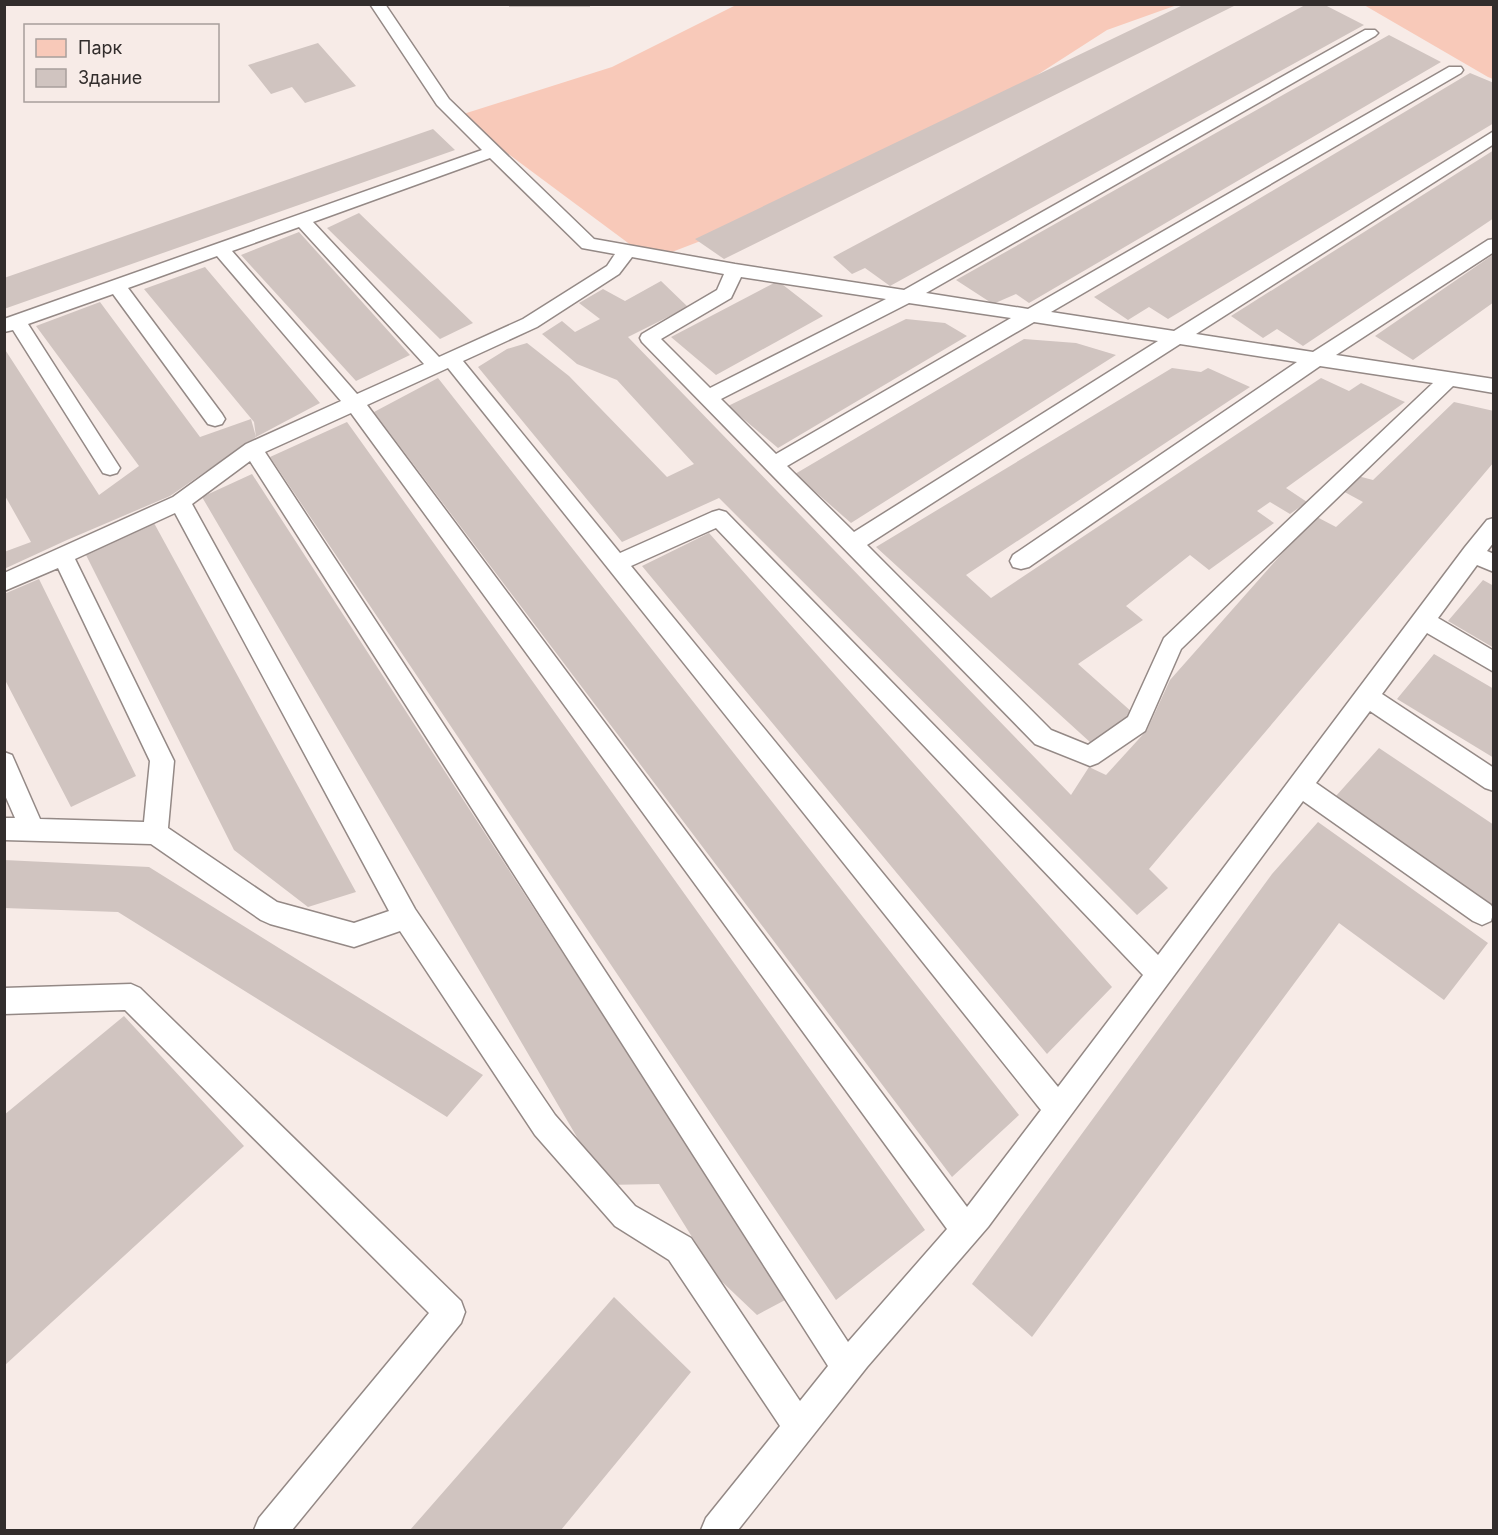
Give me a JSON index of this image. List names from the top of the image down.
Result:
{
  "legend": ["Парк", "Здание"]
}
